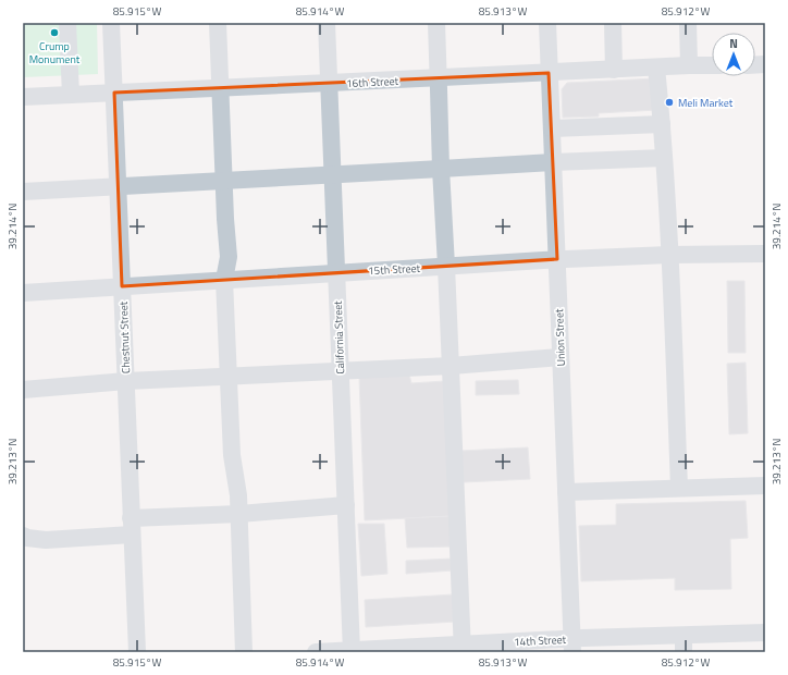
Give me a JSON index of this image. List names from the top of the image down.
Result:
{
  "streets": {
    "street": [
      "16th Street",
      "15th Street",
      "Chestnut Street",
      "California Street",
      "Union Street",
      "14th Street"
    ]
  },
  "crossings": [
    ["16th Street", "Chestnut Street"],
    ["16th Street", "California Street"],
    ["16th Street", "Union Street"],
    ["15th Street", "Chestnut Street"],
    ["15th Street", "California Street"],
    ["15th Street", "Union Street"],
    ["California Street", "14th Street"],
    ["Union Street", "14th Street"]
  ],
  "places": ["Crump Monument", "Meli Market"],
  "north": "top",
  "coordinates": [
    "85.915°W",
    "85.914°W",
    "85.913°W",
    "85.912°W",
    "39.214°N",
    "39.213°N"
  ]
}
